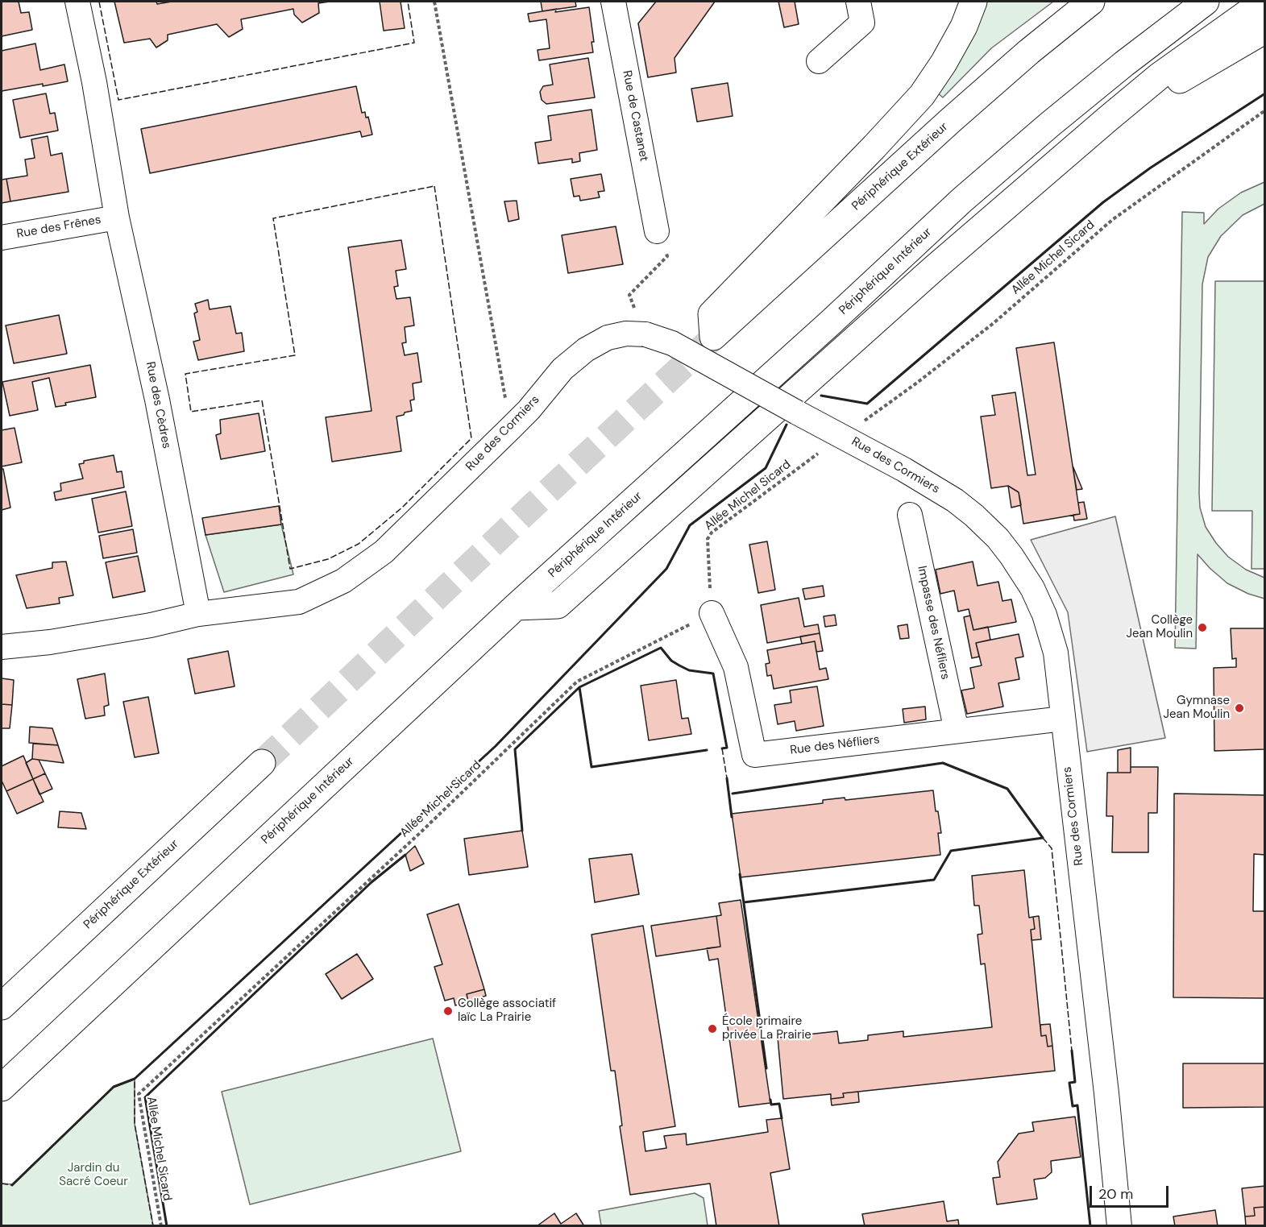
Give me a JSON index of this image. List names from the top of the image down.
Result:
{
  "streets": {
    "highway": ["Périphérique Extérieur", "Périphérique Intérieur"],
    "street": [
      "Rue de Castanet",
      "Rue des Frênes",
      "Rue des Cèdres",
      "Rue des Cormiers",
      "Impasse des Néfliers",
      "Rue des Néfliers"
    ],
    "path": ["Allée Michel Sicard"]
  },
  "crossings": [
    ["Rue des Frênes", "Rue des Cèdres"],
    ["Allée Michel Sicard", "Rue des Néfliers"],
    ["Rue des Cèdres", "Rue des Cormiers"],
    ["Rue des Cormiers", "Rue des Néfliers"],
    ["Impasse des Néfliers", "Rue des Néfliers"]
  ],
  "parks": ["Jardin du Sacré Coeur"],
  "places": [
    "Collège Jean Moulin",
    "Gymnase Jean Moulin",
    "Collège associatif laïc La Prairie",
    "École primaire privée La Prairie"
  ],
  "scale_bar": "20 m"
}
